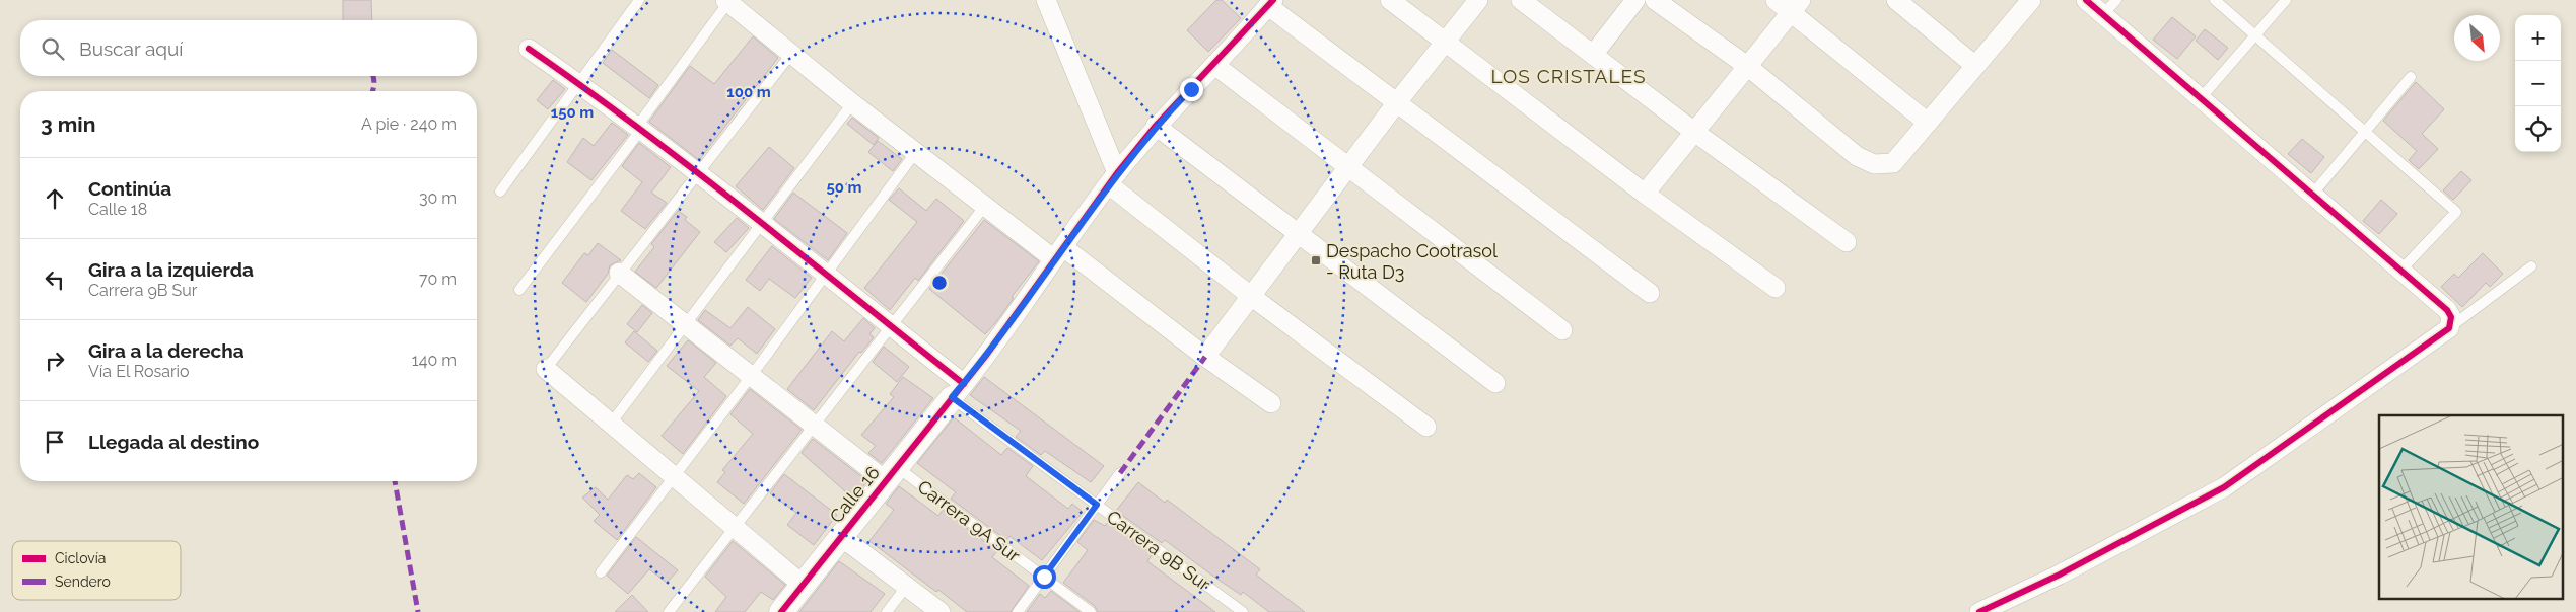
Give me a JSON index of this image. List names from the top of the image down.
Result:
{
  "streets": {
    "street": ["Calle 16"],
    "lane": ["Carrera 9A Sur", "Carrera 9B Sur"]
  },
  "crossings": [
    ["Calle 16", "Carrera 9A Sur"],
    ["Calle 16", "Carrera 9B Sur"]
  ],
  "districts": ["LOS CRISTALES"],
  "places": {
    "transit": ["Despacho Cootrasol - Ruta D3"]
  },
  "legend": ["Ciclovía", "Sendero"],
  "north": "bottom right",
  "page": {
    "map_buttons": ["+", "−"],
    "search": "Buscar aquí",
    "heading": ["3 min", "A pie · 240 m"],
    "list": [
      ["Continúa", "Calle 18", "30 m"],
      ["Gira a la izquierda", "Carrera 9B Sur", "70 m"],
      ["Gira a la derecha", "Vía El Rosario", "140 m"],
      "Llegada al destino"
    ]
  },
  "rings": ["100 m", "150 m", "50 m"]
}
